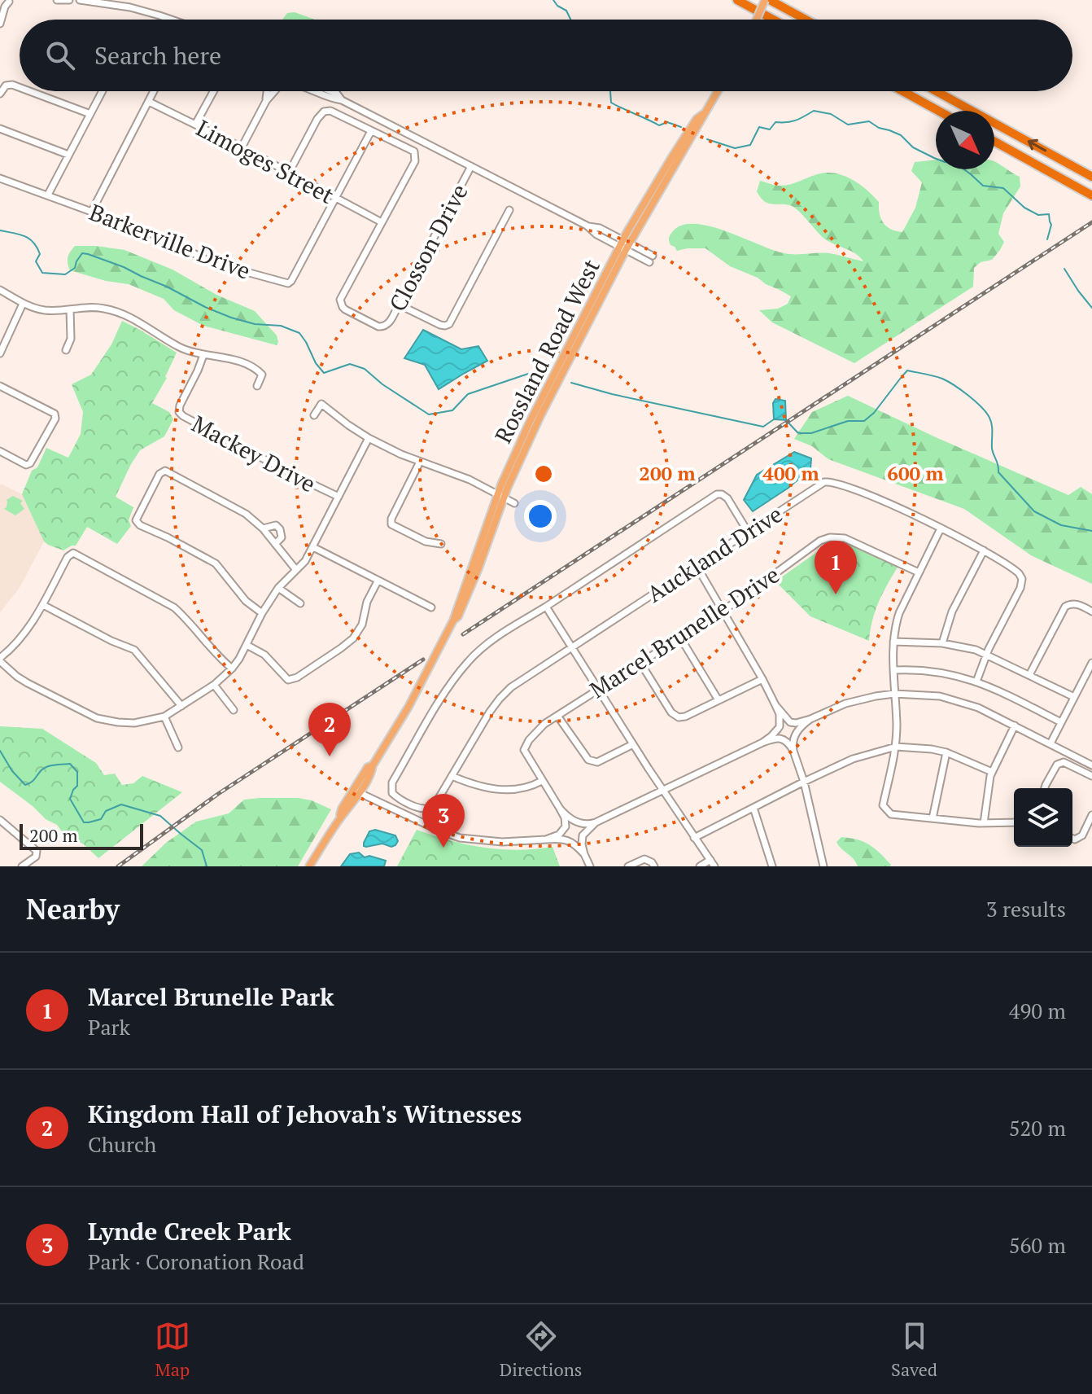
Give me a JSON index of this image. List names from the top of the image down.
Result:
{
  "streets": {
    "main road": ["Rossland Road West"],
    "street": [
      "Limoges Street",
      "Barkerville Drive",
      "Closson Drive",
      "Mackey Drive",
      "Auckland Drive",
      "Marcel Brunelle Drive"
    ]
  },
  "crossings": [
    ["Limoges Street", "Barkerville Drive"],
    ["Limoges Street", "Closson Drive"],
    ["Barkerville Drive", "Closson Drive"]
  ],
  "scale_bar": "200 m",
  "north": "bottom right",
  "page": {
    "search": "Search here",
    "pins": ["1", "2", "3"],
    "scale": "200 m",
    "heading": ["Nearby", "3 results"],
    "list": [
      {
        "mark": "1",
        "name": "Marcel Brunelle Park",
        "note": "Park",
        "value": "490 m"
      },
      {
        "mark": "2",
        "name": "Kingdom Hall of Jehovah's Witnesses",
        "note": "Church",
        "value": "520 m"
      },
      {
        "mark": "3",
        "name": "Lynde Creek Park",
        "note": "Park · Coronation Road",
        "value": "560 m"
      }
    ],
    "nav": ["Map", "Directions", "Saved"]
  },
  "rings": ["200 m", "400 m", "600 m"]
}
